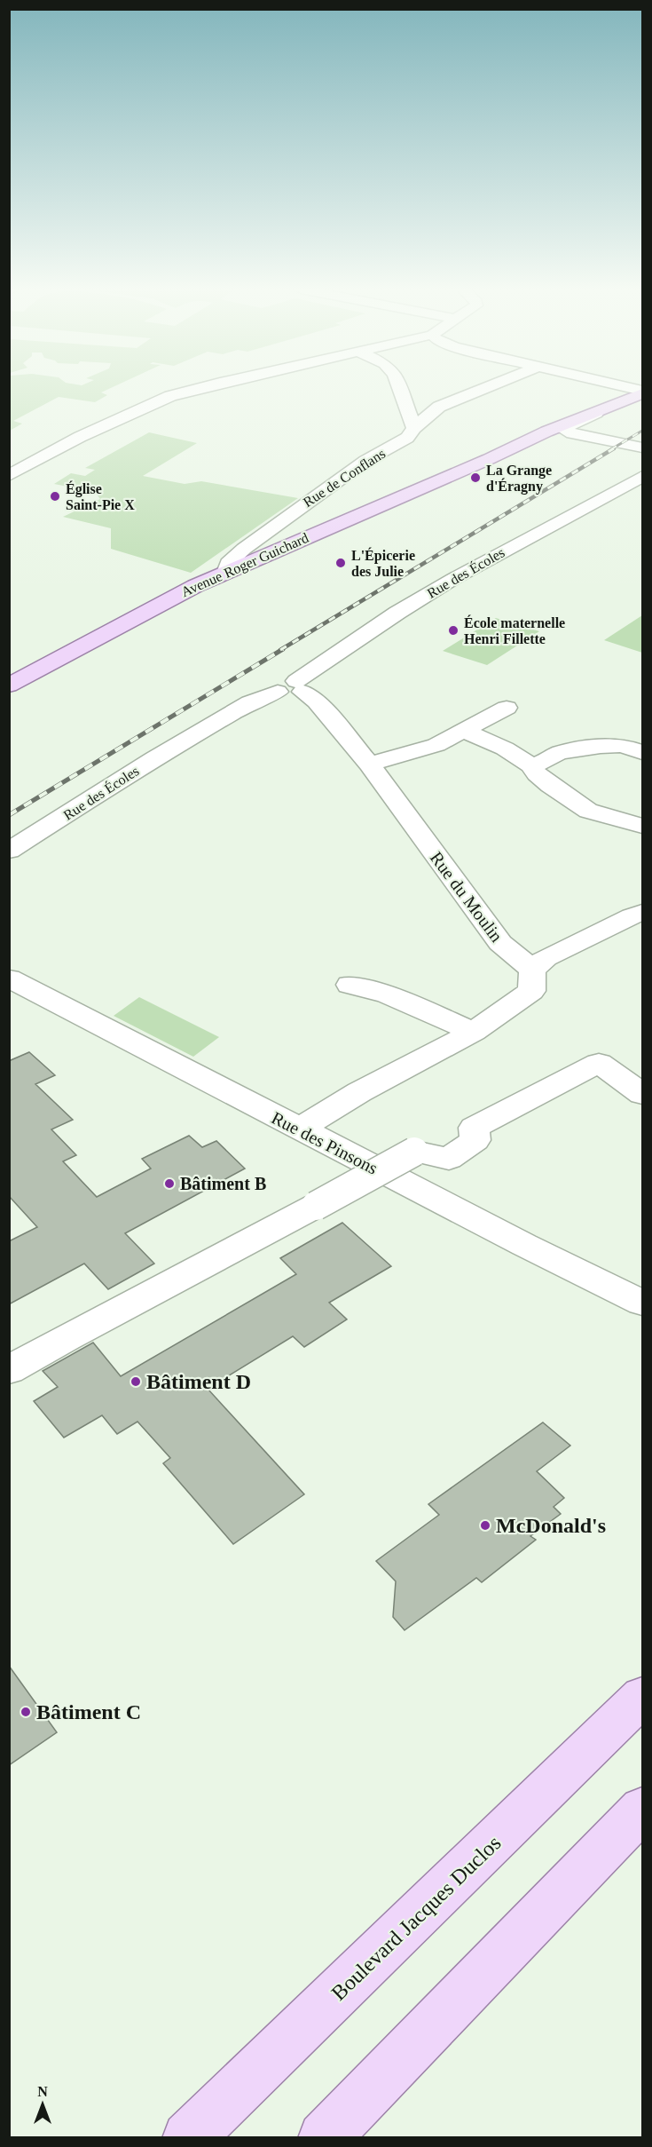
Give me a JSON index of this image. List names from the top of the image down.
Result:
{
  "streets": {
    "main road": ["Avenue Roger Guichard", "Boulevard Jacques Duclos"],
    "street": [
      "Rue de Conflans",
      "Rue des Écoles",
      "Rue du Moulin",
      "Rue des Pinsons"
    ]
  },
  "crossings": [
    ["Rue de Conflans", "Avenue Roger Guichard"],
    ["Rue des Écoles", "Rue du Moulin"]
  ],
  "places": [
    "La Grange d'Éragny",
    "Église Saint-Pie X",
    "L'Épicerie des Julie",
    "École maternelle Henri Fillette",
    "Bâtiment B",
    "Bâtiment D",
    "McDonald's",
    "Bâtiment C"
  ],
  "north": "top"
}
